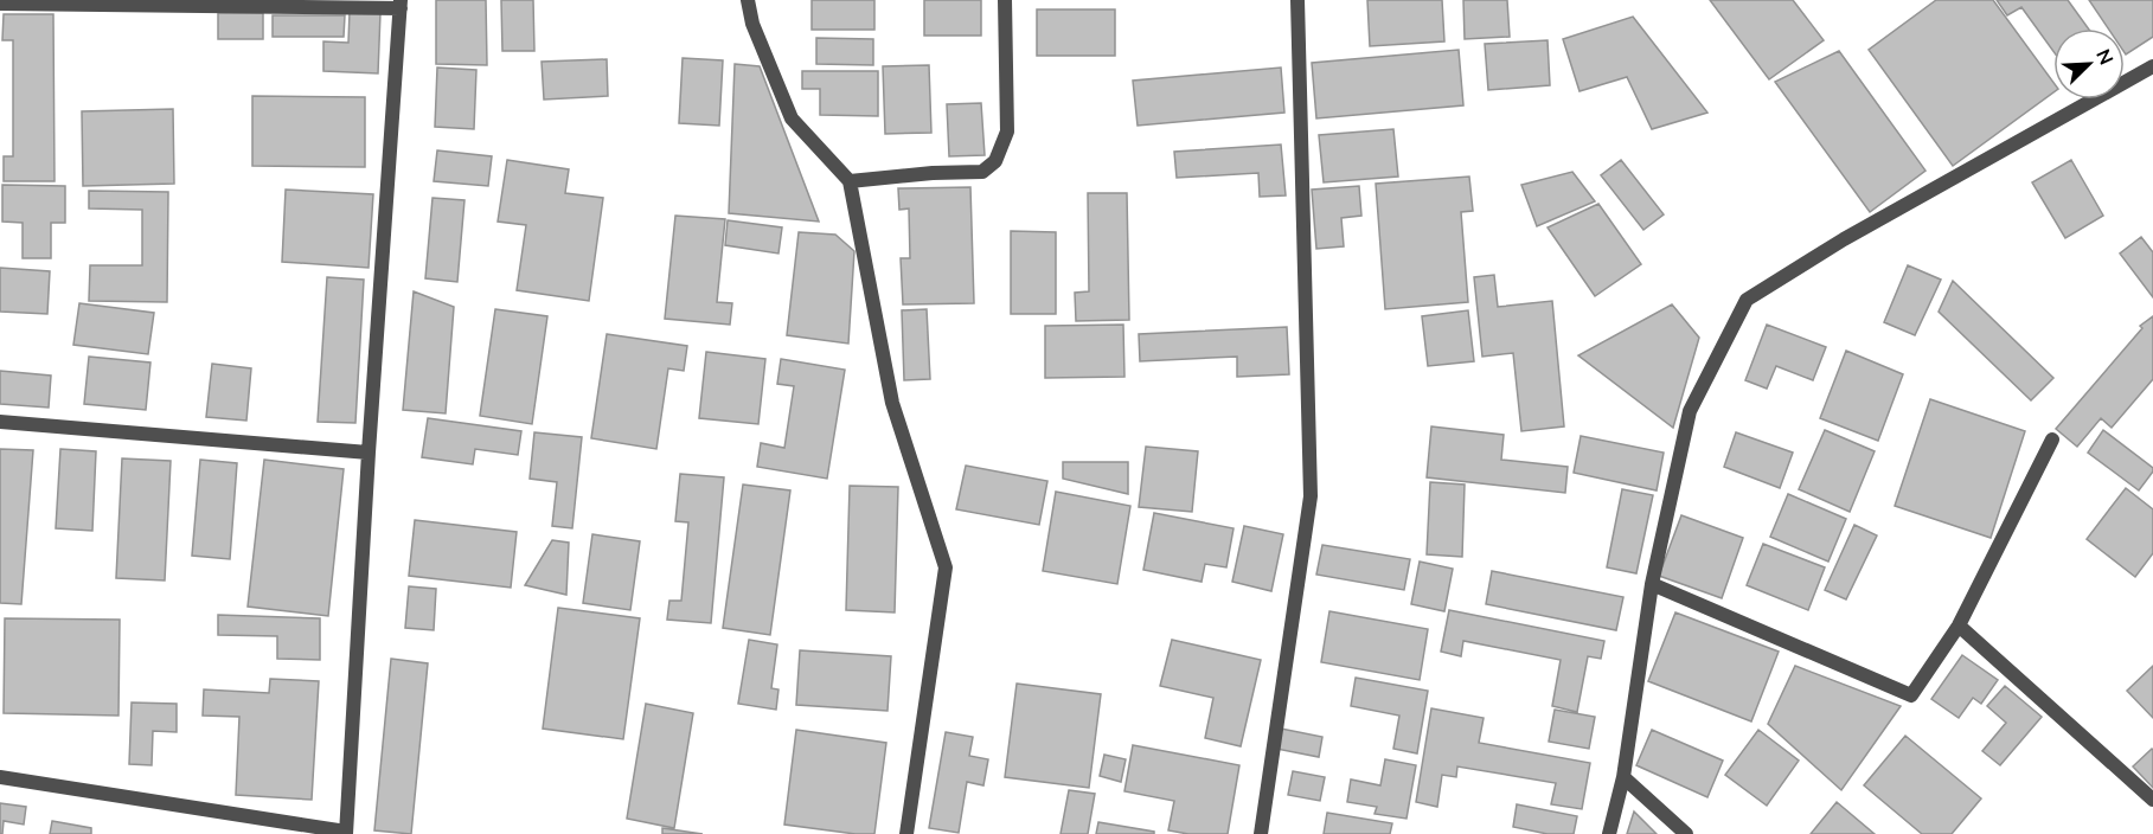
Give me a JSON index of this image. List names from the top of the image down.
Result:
{
  "north": "top right"
}
